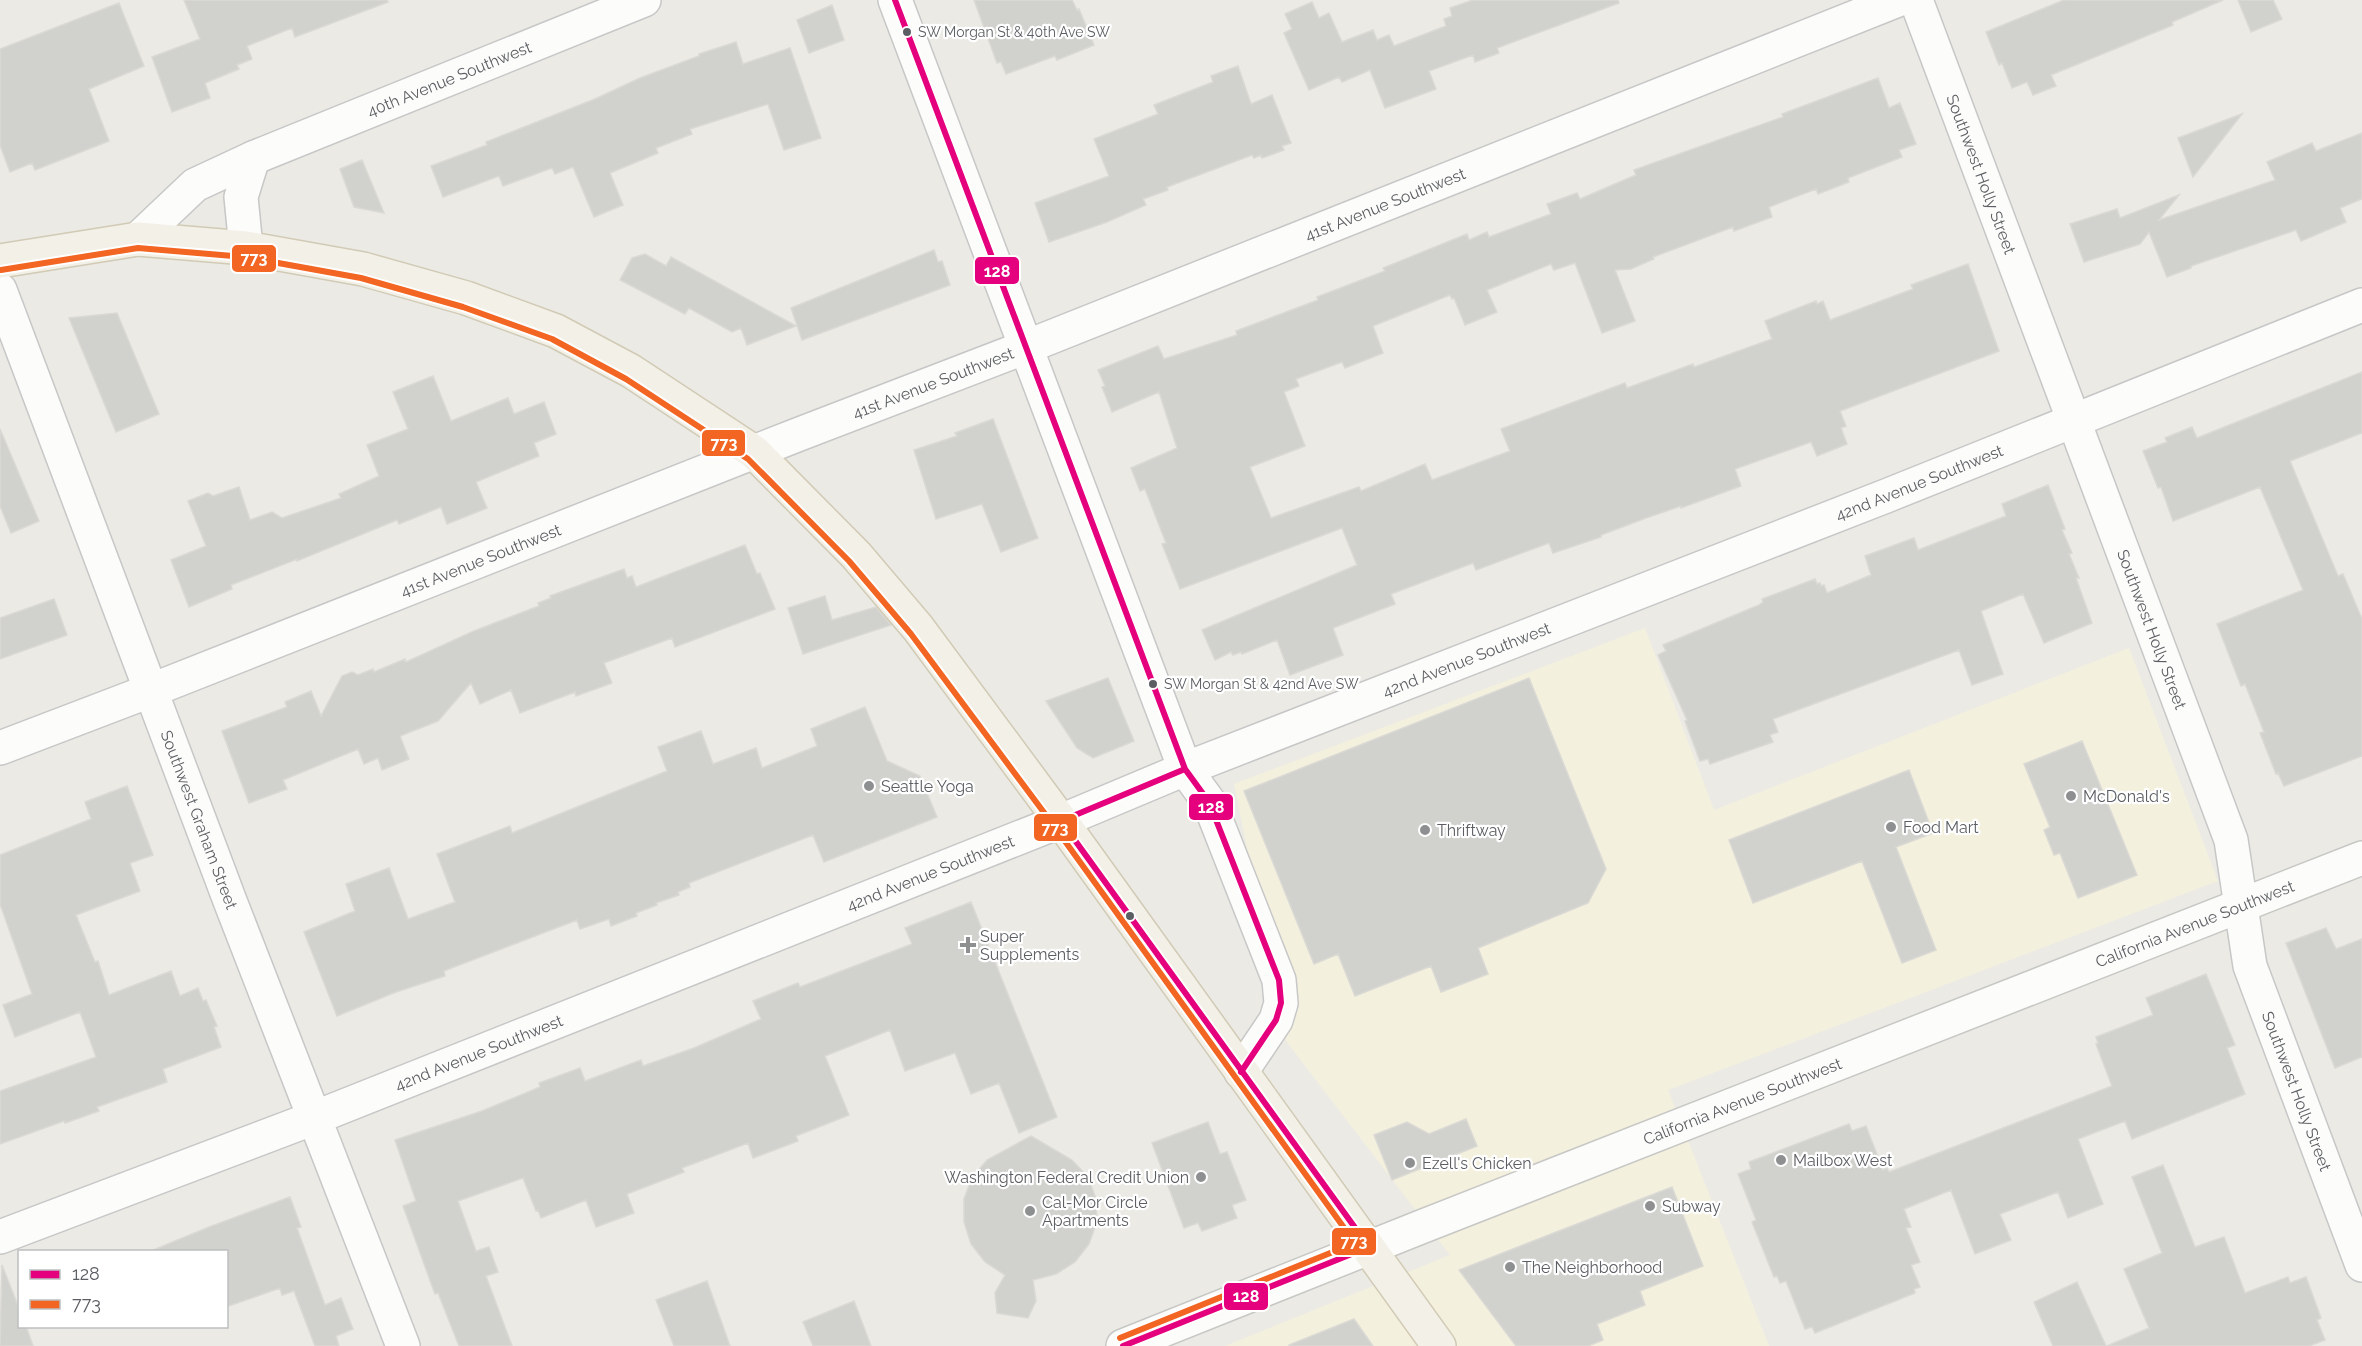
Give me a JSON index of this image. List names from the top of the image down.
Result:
{
  "streets": {
    "street": [
      "40th Avenue Southwest",
      "Southwest Holly Street",
      "41st Avenue Southwest",
      "42nd Avenue Southwest",
      "Southwest Graham Street",
      "California Avenue Southwest"
    ]
  },
  "crossings": [
    ["Southwest Holly Street", "42nd Avenue Southwest"],
    ["Southwest Holly Street", "California Avenue Southwest"],
    ["41st Avenue Southwest", "Southwest Graham Street"],
    ["42nd Avenue Southwest", "Southwest Graham Street"]
  ],
  "places": {
    "other": [
      "SW Morgan St & 40th Ave SW",
      "SW Morgan St & 42nd Ave SW",
      "Seattle Yoga",
      "McDonald's",
      "Food Mart",
      "Thriftway",
      "Mailbox West",
      "Ezell's Chicken",
      "Washington Federal Credit Union",
      "Subway",
      "Cal-Mor Circle Apartments",
      "The Neighborhood"
    ],
    "health": ["Super Supplements"]
  },
  "lines": ["transit line 128", "transit line 773"],
  "legend": ["128", "773"]
}
